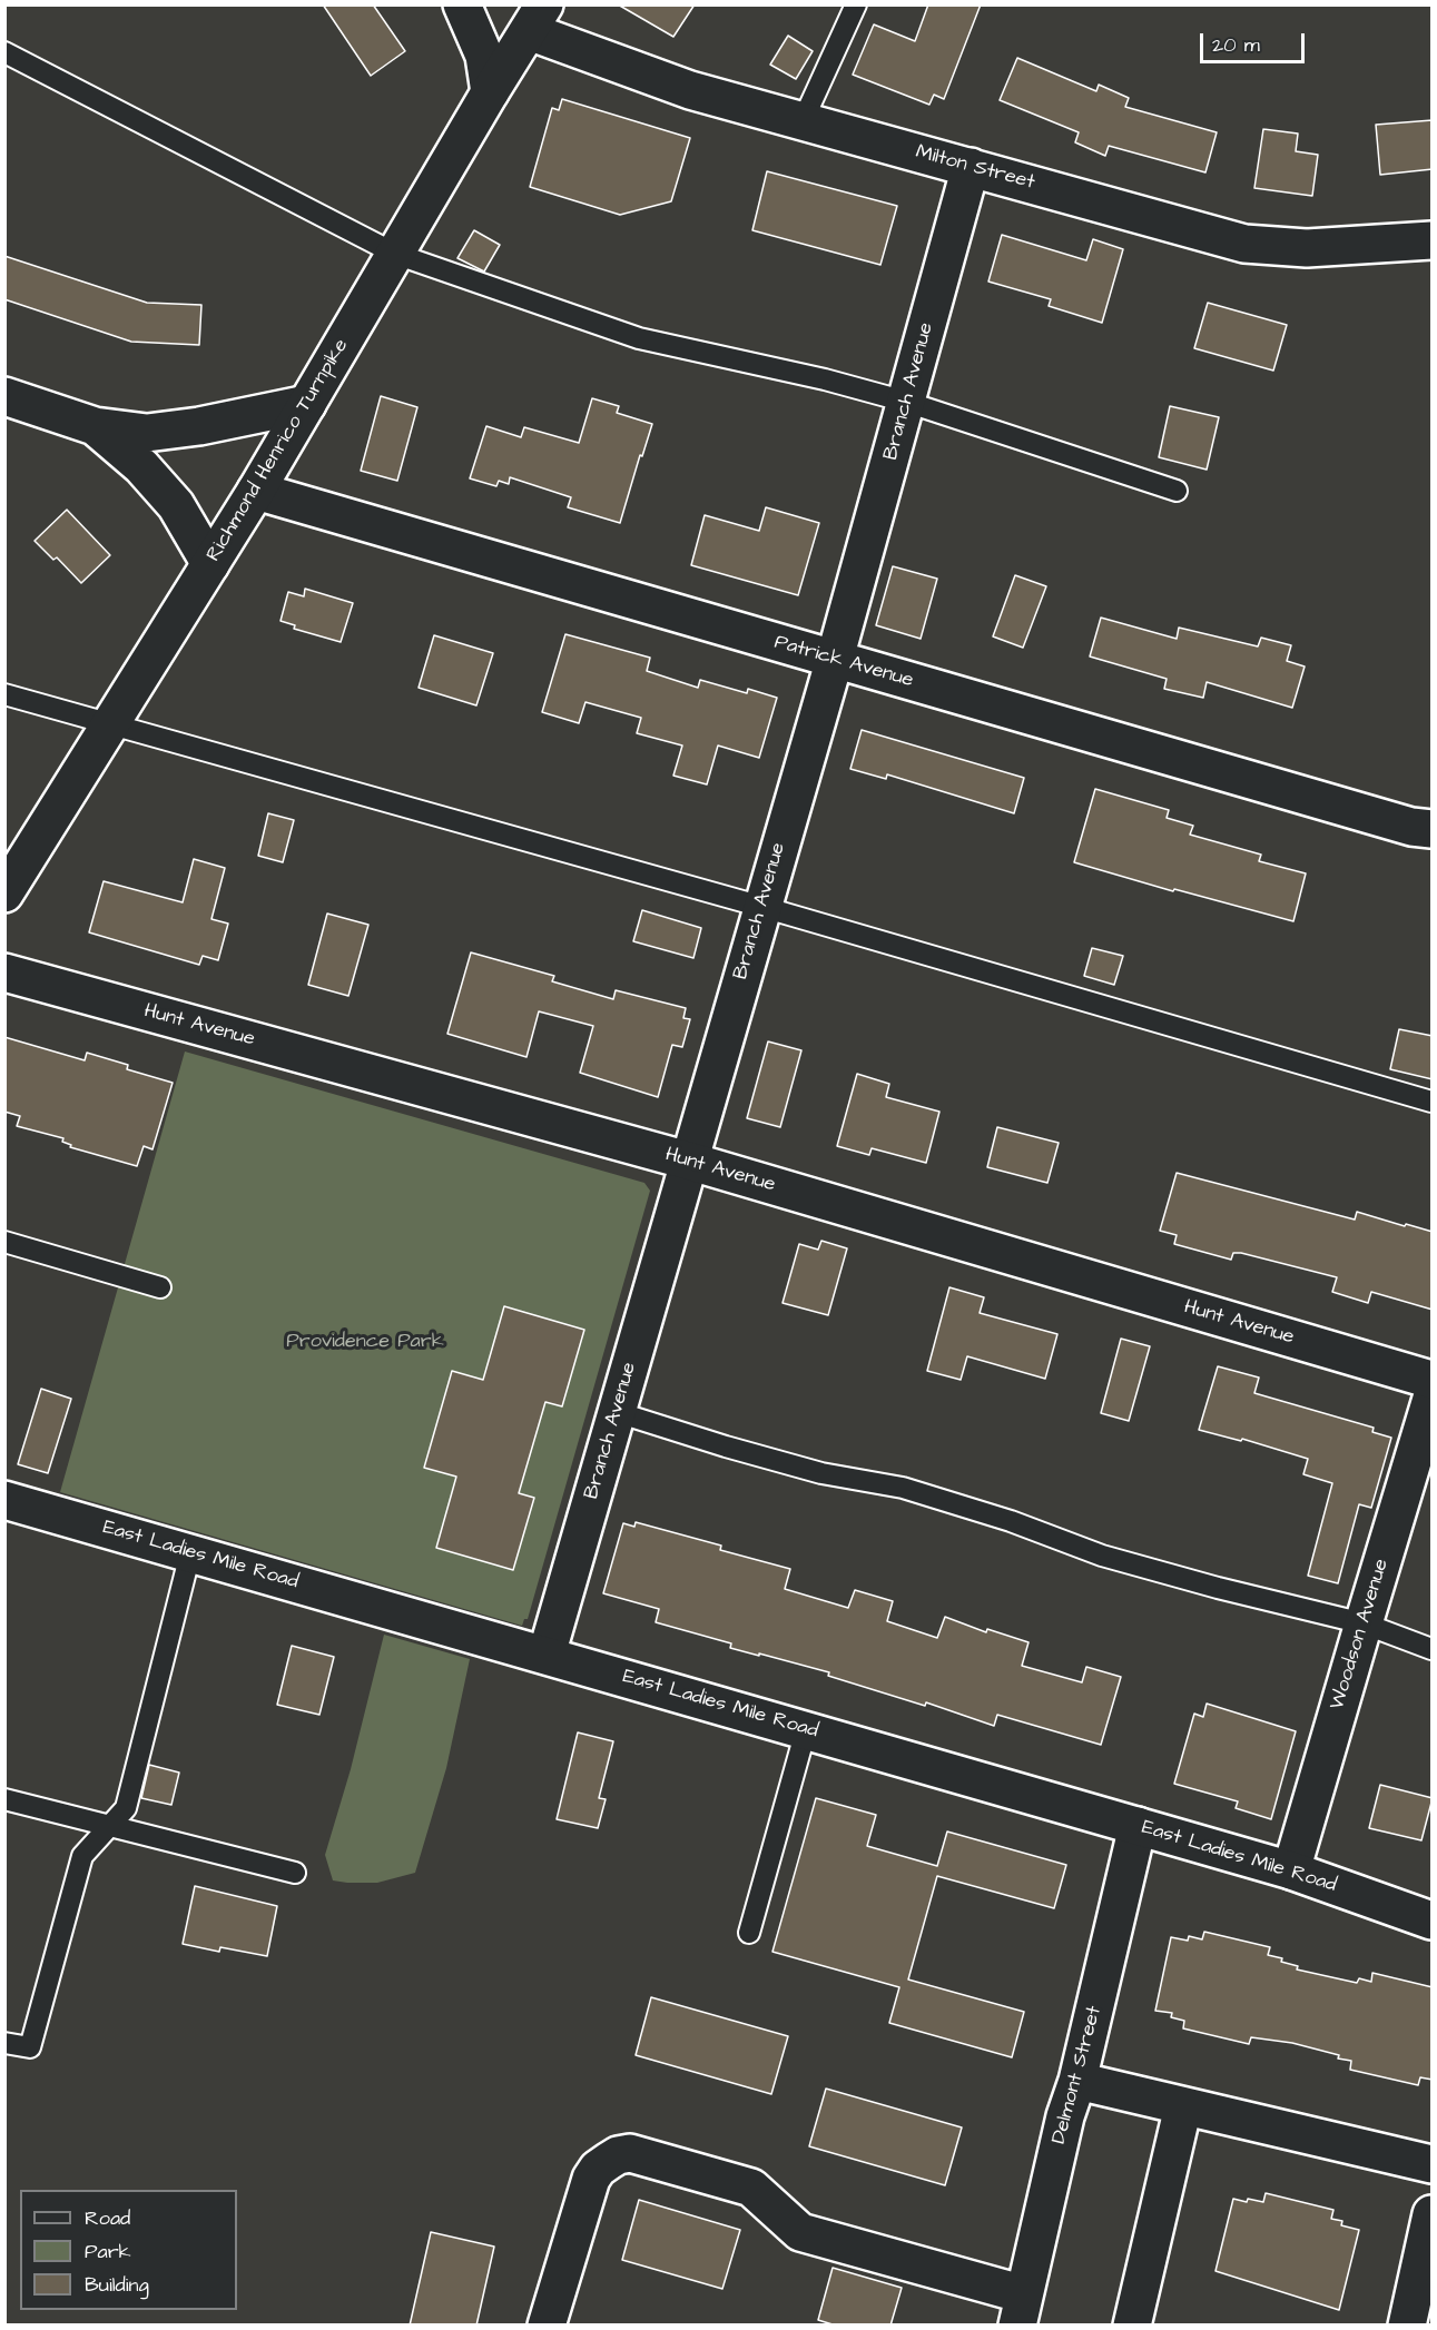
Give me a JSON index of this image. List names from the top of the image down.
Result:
{
  "streets": {
    "street": [
      "Milton Street",
      "Branch Avenue",
      "Richmond Henrico Turnpike",
      "Patrick Avenue",
      "Hunt Avenue",
      "East Ladies Mile Road",
      "Woodson Avenue",
      "Delmont Street"
    ]
  },
  "crossings": [
    ["Milton Street", "Branch Avenue"],
    ["Milton Street", "Richmond Henrico Turnpike"],
    ["Branch Avenue", "Patrick Avenue"],
    ["Branch Avenue", "Hunt Avenue"],
    ["Branch Avenue", "East Ladies Mile Road"],
    ["Richmond Henrico Turnpike", "Patrick Avenue"],
    ["East Ladies Mile Road", "Woodson Avenue"],
    ["East Ladies Mile Road", "Delmont Street"]
  ],
  "parks": ["Providence Park"],
  "legend": ["Road", "Park", "Building"],
  "scale_bar": "20 m"
}
